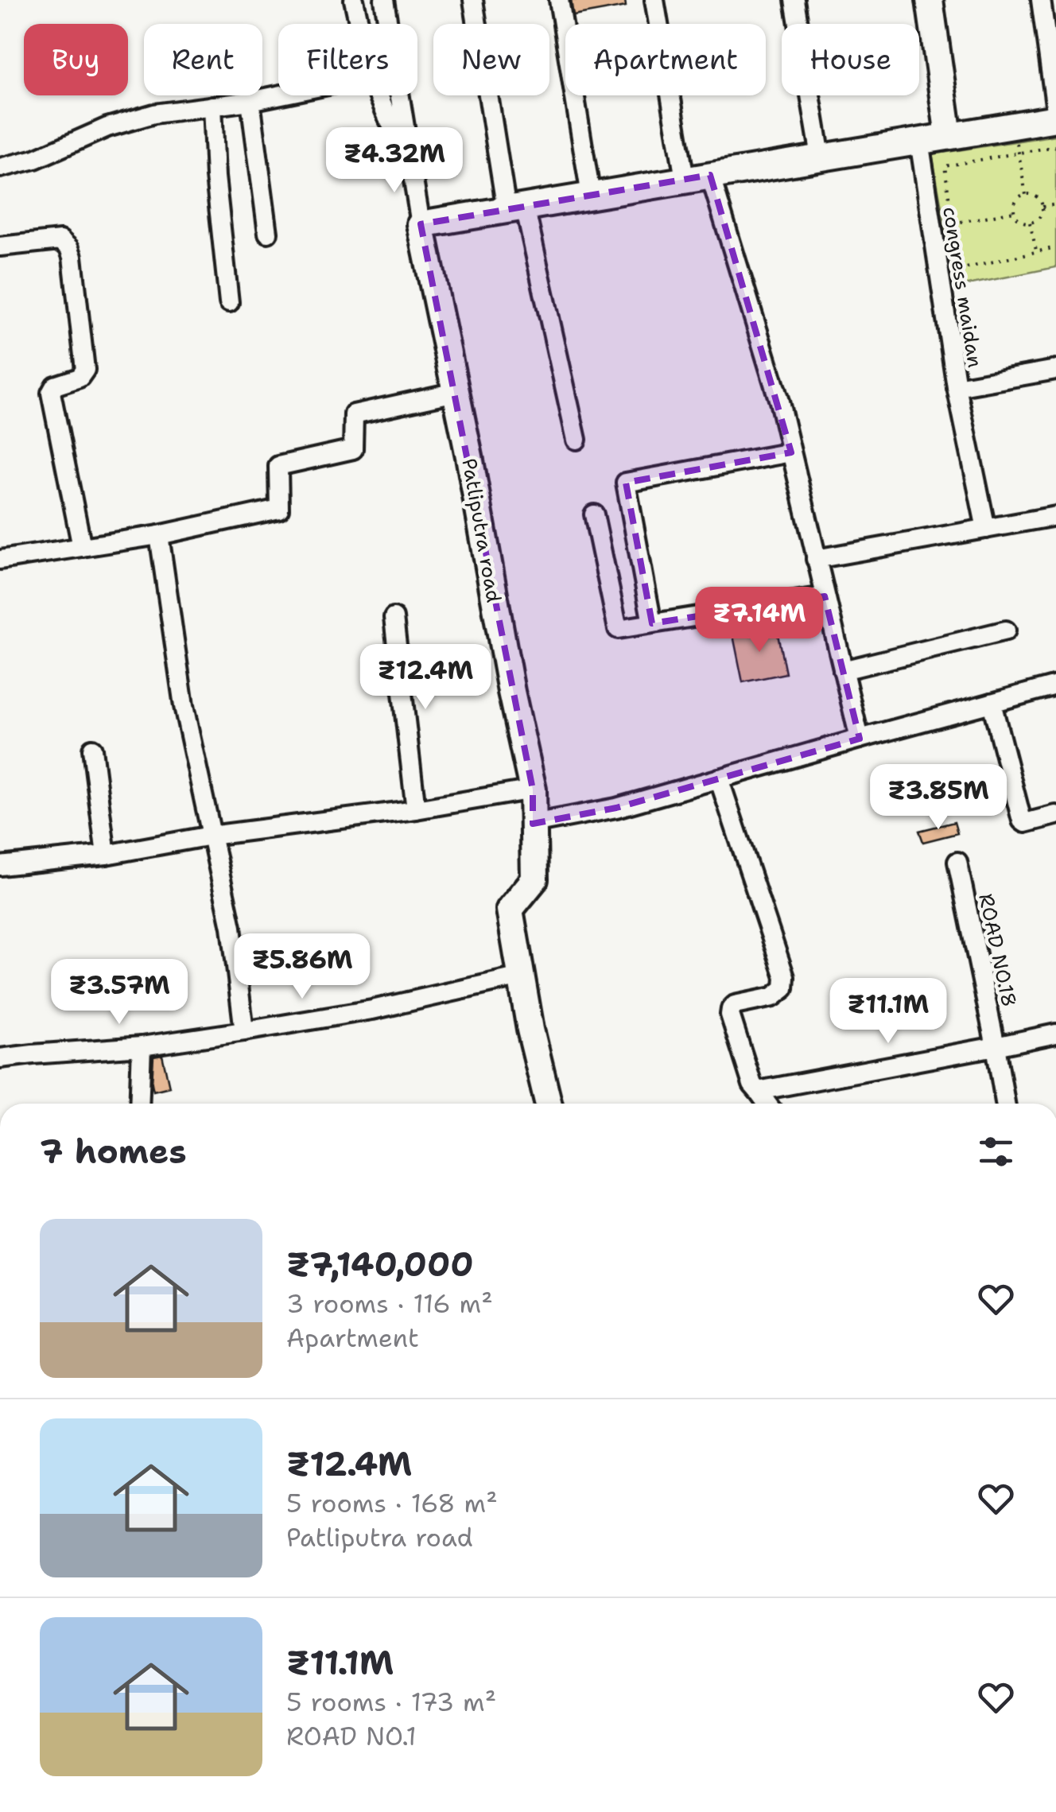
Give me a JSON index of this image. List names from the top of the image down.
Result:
{
  "streets": {
    "street": ["congress maidan", "Patliputra road", "ROAD NO.18"]
  },
  "page": {
    "chip": [
      "Buy",
      "Rent",
      "Filters",
      "New",
      "Apartment",
      "House"
    ],
    "price": [
      "₹4.32M",
      "₹7.14M",
      "₹12.4M",
      "₹3.85M",
      "₹5.86M",
      "₹3.57M",
      "₹11.1M"
    ],
    "heading": "7 homes",
    "list": [
      {
        "name": "₹7,140,000",
        "note": "3 rooms · 116 m² · Apartment"
      },
      {
        "name": "₹12.4M",
        "note": "5 rooms · 168 m² · Patliputra road"
      },
      {
        "name": "₹11.1M",
        "note": "5 rooms · 173 m² · ROAD NO.1"
      }
    ]
  }
}
